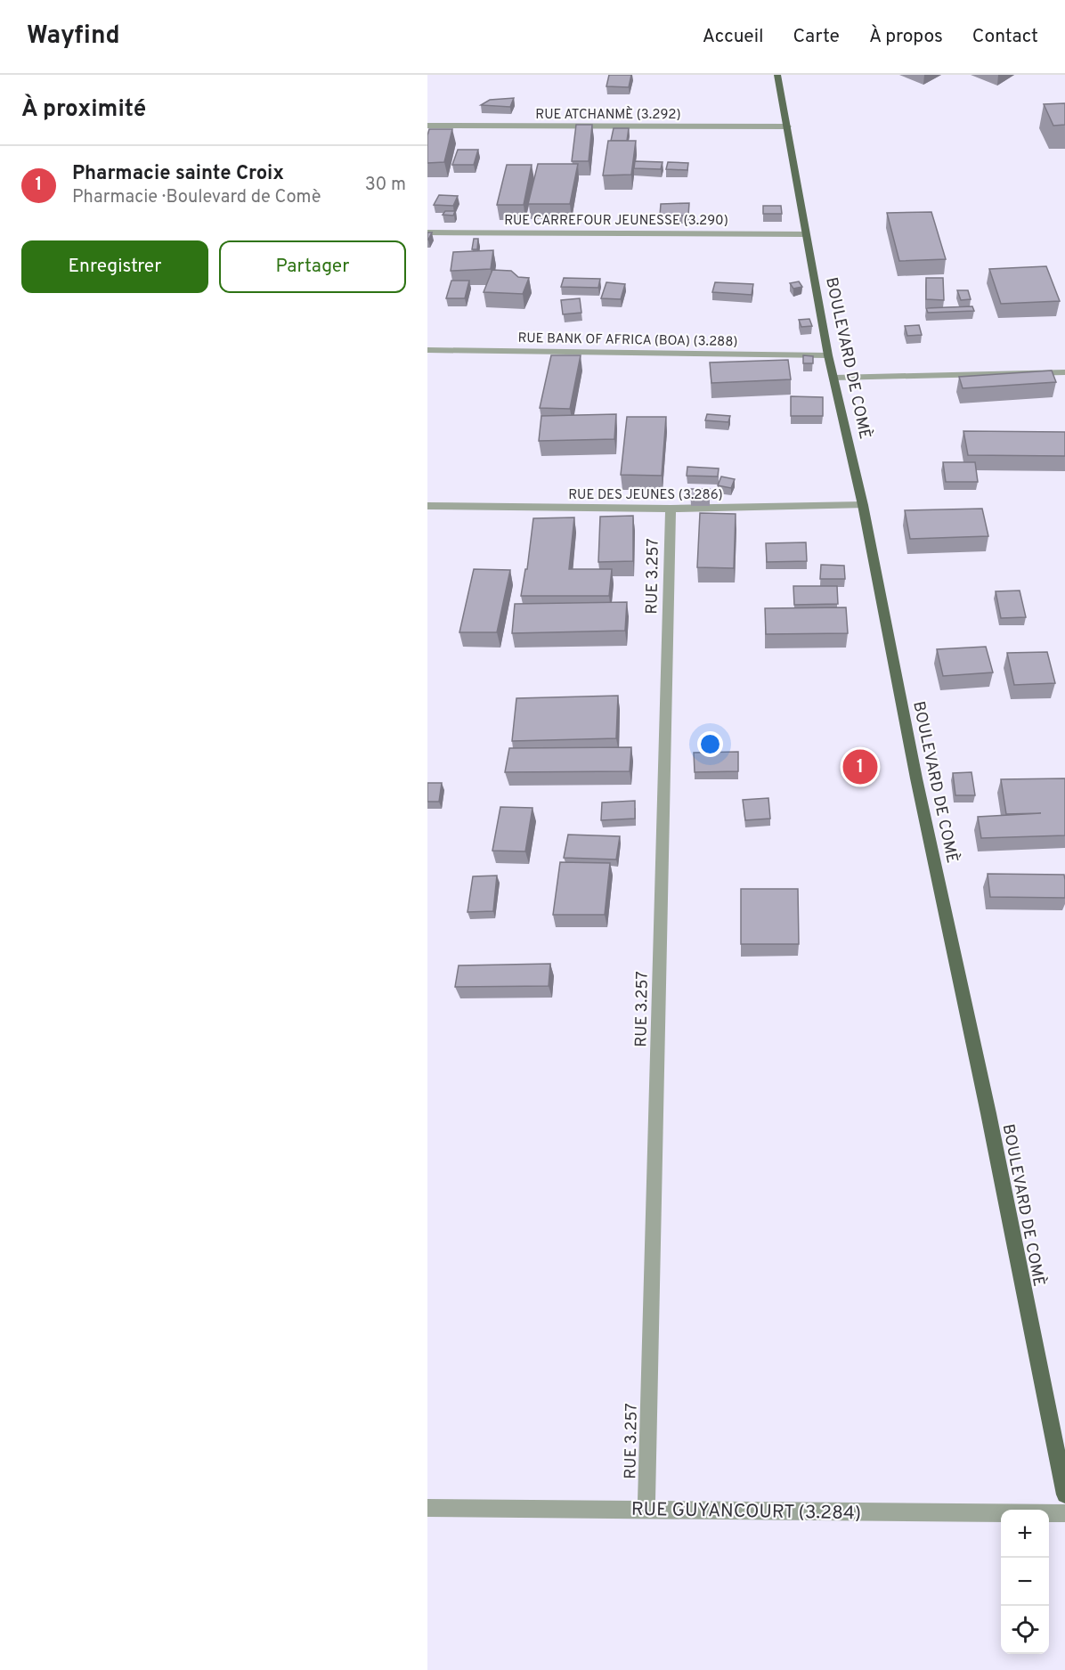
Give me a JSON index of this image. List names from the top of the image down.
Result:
{
  "streets": {
    "main road": ["BOULEVARD DE COMÈ"],
    "street": [
      "RUE ATCHANMÈ (3.292)",
      "RUE CARREFOUR JEUNESSE (3.290)",
      "RUE BANK OF AFRICA (BOA) (3.288)",
      "RUE DES JEUNES (3.286)",
      "RUE 3.257",
      "RUE GUYANCOURT (3.284)"
    ]
  },
  "crossings": [
    ["RUE ATCHANMÈ (3.292)", "BOULEVARD DE COMÈ"],
    ["RUE CARREFOUR JEUNESSE (3.290)", "BOULEVARD DE COMÈ"],
    ["RUE BANK OF AFRICA (BOA) (3.288)", "BOULEVARD DE COMÈ"],
    ["BOULEVARD DE COMÈ", "RUE DES JEUNES (3.286)"],
    ["RUE DES JEUNES (3.286)", "RUE 3.257"],
    ["RUE 3.257", "RUE GUYANCOURT (3.284)"]
  ],
  "page": {
    "header": "Wayfind",
    "nav": [
      "Accueil",
      "Carte",
      "À propos",
      "Contact"
    ],
    "heading": "À proximité",
    "list": [
      {
        "mark": "1",
        "name": "Pharmacie sainte Croix",
        "note": "Pharmacie · Boulevard de Comè",
        "value": "30 m"
      }
    ],
    "buttons": ["Enregistrer", "Partager"],
    "pins": "1",
    "map_buttons": ["+", "−"]
  }
}
